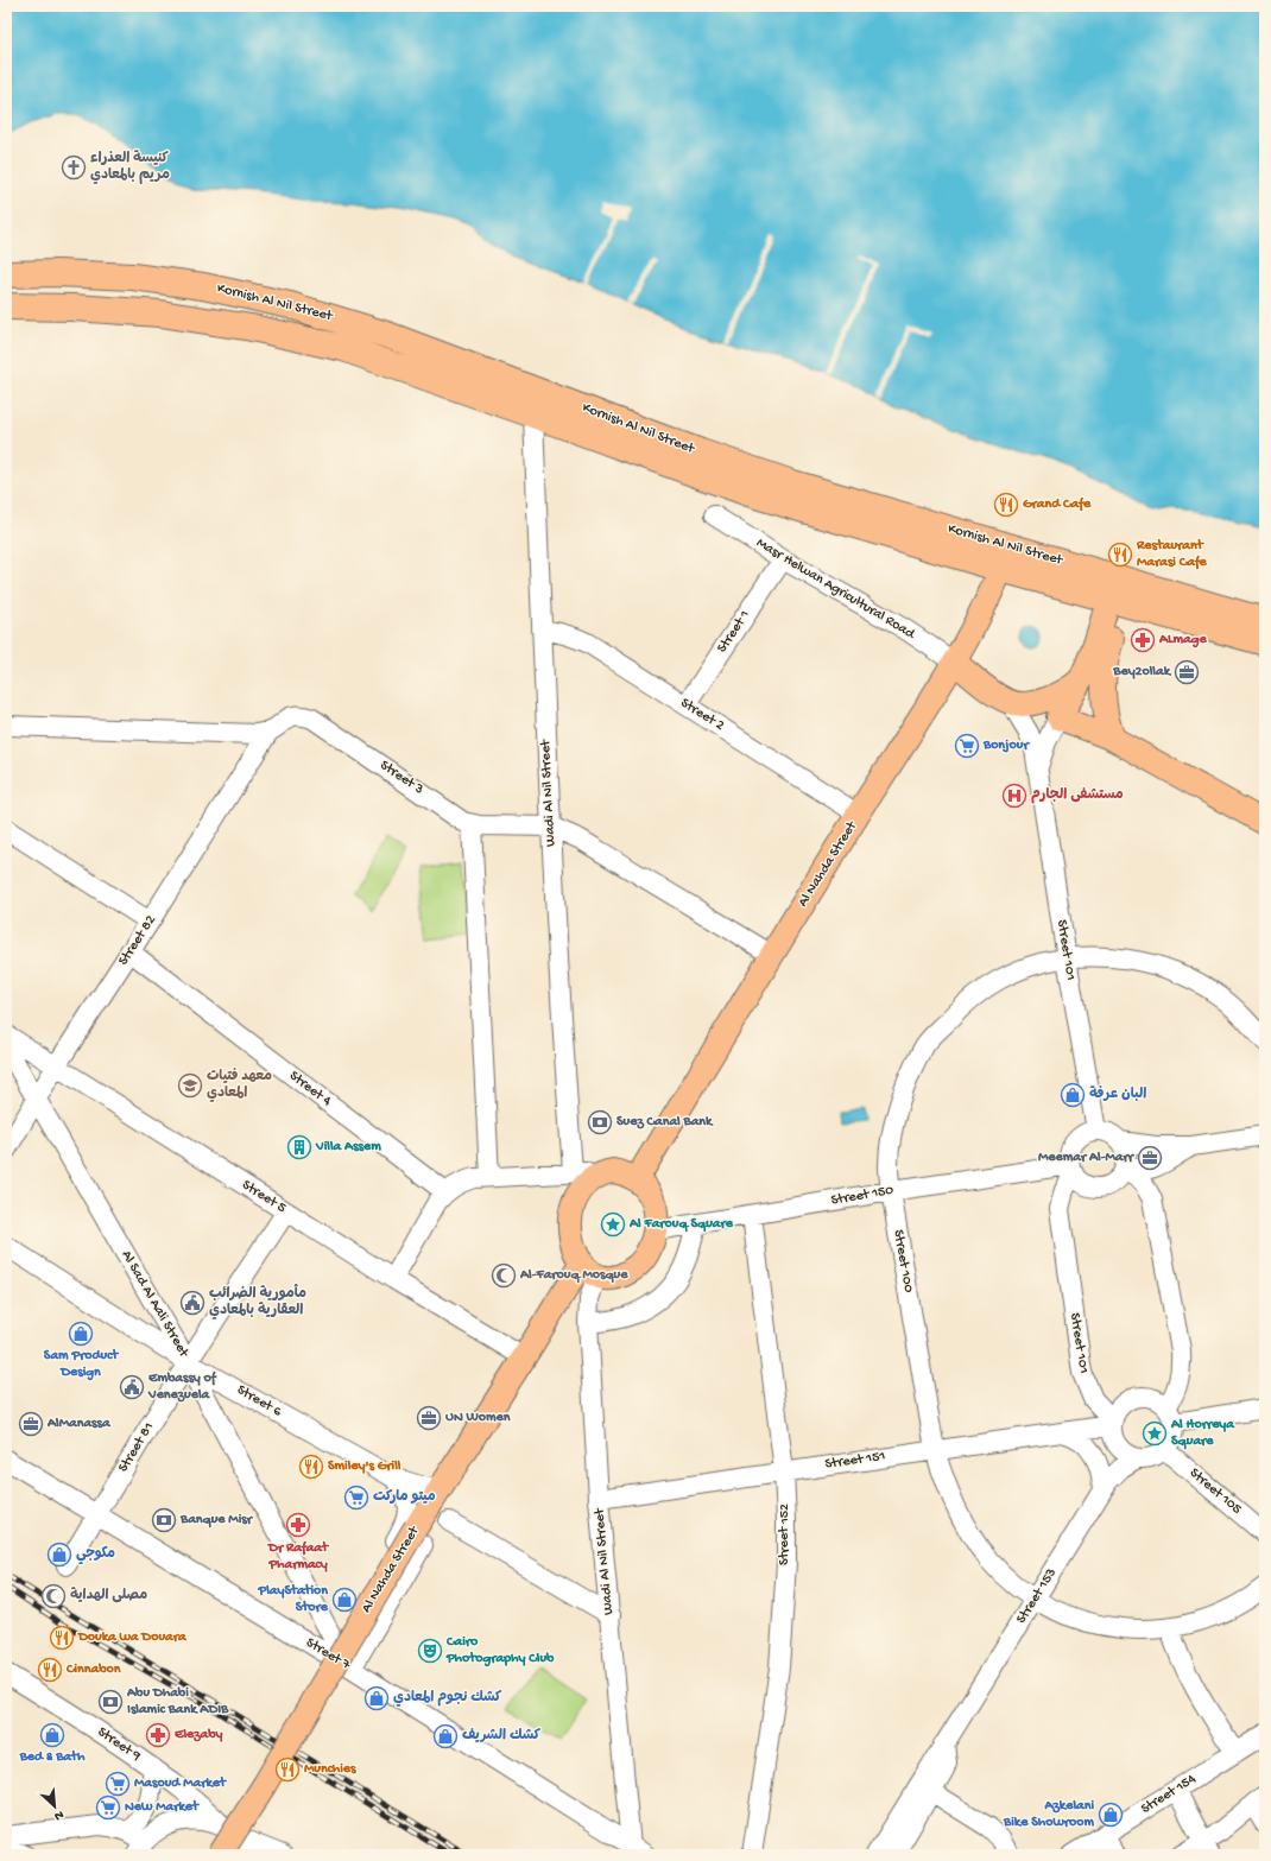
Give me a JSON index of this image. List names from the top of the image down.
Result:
{
  "streets": {
    "highway": ["Kornish Al Nil Street"],
    "main road": ["Al Nahda Street"],
    "street": [
      "Masr Helwan Agricultural Road",
      "Street 1",
      "Street 2",
      "Street 3",
      "Wadi Al Nil Street",
      "Street 82",
      "Street 101",
      "Street 4",
      "Street 150",
      "Street 5",
      "Street 100",
      "Al Sad Al Aali Street",
      "Street 6",
      "Street 81",
      "Street 151",
      "Street 105",
      "Street 152",
      "Street 153",
      "Street 7",
      "Street 9",
      "Street 154"
    ]
  },
  "crossings": [
    ["Kornish Al Nil Street", "Wadi Al Nil Street"],
    ["Kornish Al Nil Street", "Al Nahda Street"],
    ["Masr Helwan Agricultural Road", "Street 1"],
    ["Masr Helwan Agricultural Road", "Al Nahda Street"],
    ["Street 1", "Street 2"],
    ["Street 2", "Wadi Al Nil Street"],
    ["Street 2", "Al Nahda Street"],
    ["Street 3", "Wadi Al Nil Street"],
    ["Street 3", "Al Nahda Street"],
    ["Street 3", "Street 82"],
    ["Wadi Al Nil Street", "Al Nahda Street"],
    ["Wadi Al Nil Street", "Street 150"],
    ["Wadi Al Nil Street", "Street 151"],
    ["Wadi Al Nil Street", "Street 7"],
    ["Al Nahda Street", "Street 150"],
    ["Al Nahda Street", "Street 5"],
    ["Al Nahda Street", "Al Sad Al Aali Street"],
    ["Al Nahda Street", "Street 6"],
    ["Al Nahda Street", "Street 7"],
    ["Street 82", "Street 4"],
    ["Street 82", "Street 5"],
    ["Street 82", "Al Sad Al Aali Street"],
    ["Street 101", "Street 150"],
    ["Street 101", "Street 100"],
    ["Street 101", "Street 151"],
    ["Street 101", "Street 105"],
    ["Street 101", "Street 153"],
    ["Street 150", "Street 100"],
    ["Street 150", "Street 152"],
    ["Street 5", "Street 81"],
    ["Street 100", "Street 151"],
    ["Street 100", "Street 153"],
    ["Al Sad Al Aali Street", "Street 6"],
    ["Al Sad Al Aali Street", "Street 81"],
    ["Al Sad Al Aali Street", "Street 7"],
    ["Street 6", "Street 81"],
    ["Street 81", "Street 7"],
    ["Street 151", "Street 105"],
    ["Street 151", "Street 152"],
    ["Street 151", "Street 153"],
    ["Street 105", "Street 153"]
  ],
  "places": {
    "church": ["كنيسة العذراء مريم بالمعادي"],
    "restaurant": [
      "Grand Cafe",
      "Restaurant Marasi Cafe",
      "Smiley's Grill",
      "Douka wa Douara",
      "Cinnabon",
      "Munchies"
    ],
    "pharmacy": ["ALmage", "Dr Rafaat Pharmacy", "Elezaby"],
    "office": [
      "Bey2ollak",
      "Meemar Al-Marr",
      "UN Women",
      "AlManassa"
    ],
    "supermarket": [
      "Bonjour",
      "ميتو ماركت",
      "Masoud Market",
      "New Market"
    ],
    "hospital": ["مستشفى الجارم"],
    "school or university": ["معهد فتيات المعادي"],
    "shop": [
      "البان عرفة",
      "Sam Product Design",
      "مكوجي",
      "PlayStation Store",
      "كشك نجوم المعادي",
      "Bed & Bath",
      "كشك الشريف",
      "Azkelani Bike Showroom"
    ],
    "bank": ["Suez Canal Bank", "Banque Misr", "Abu Dhabi Islamic Bank ADIB"],
    "building": ["Villa Assem"],
    "place": ["Al Farouq Square", "Al Horreya Square"],
    "mosque": ["Al-Farouq Mosque", "مصلى الهداية"],
    "public building": ["مأمورية الضرائب العقارية بالمعادي", "Embassy of Venezuela"],
    "theatre": ["Cairo Photography Club"]
  },
  "north": "bottom right"
}
